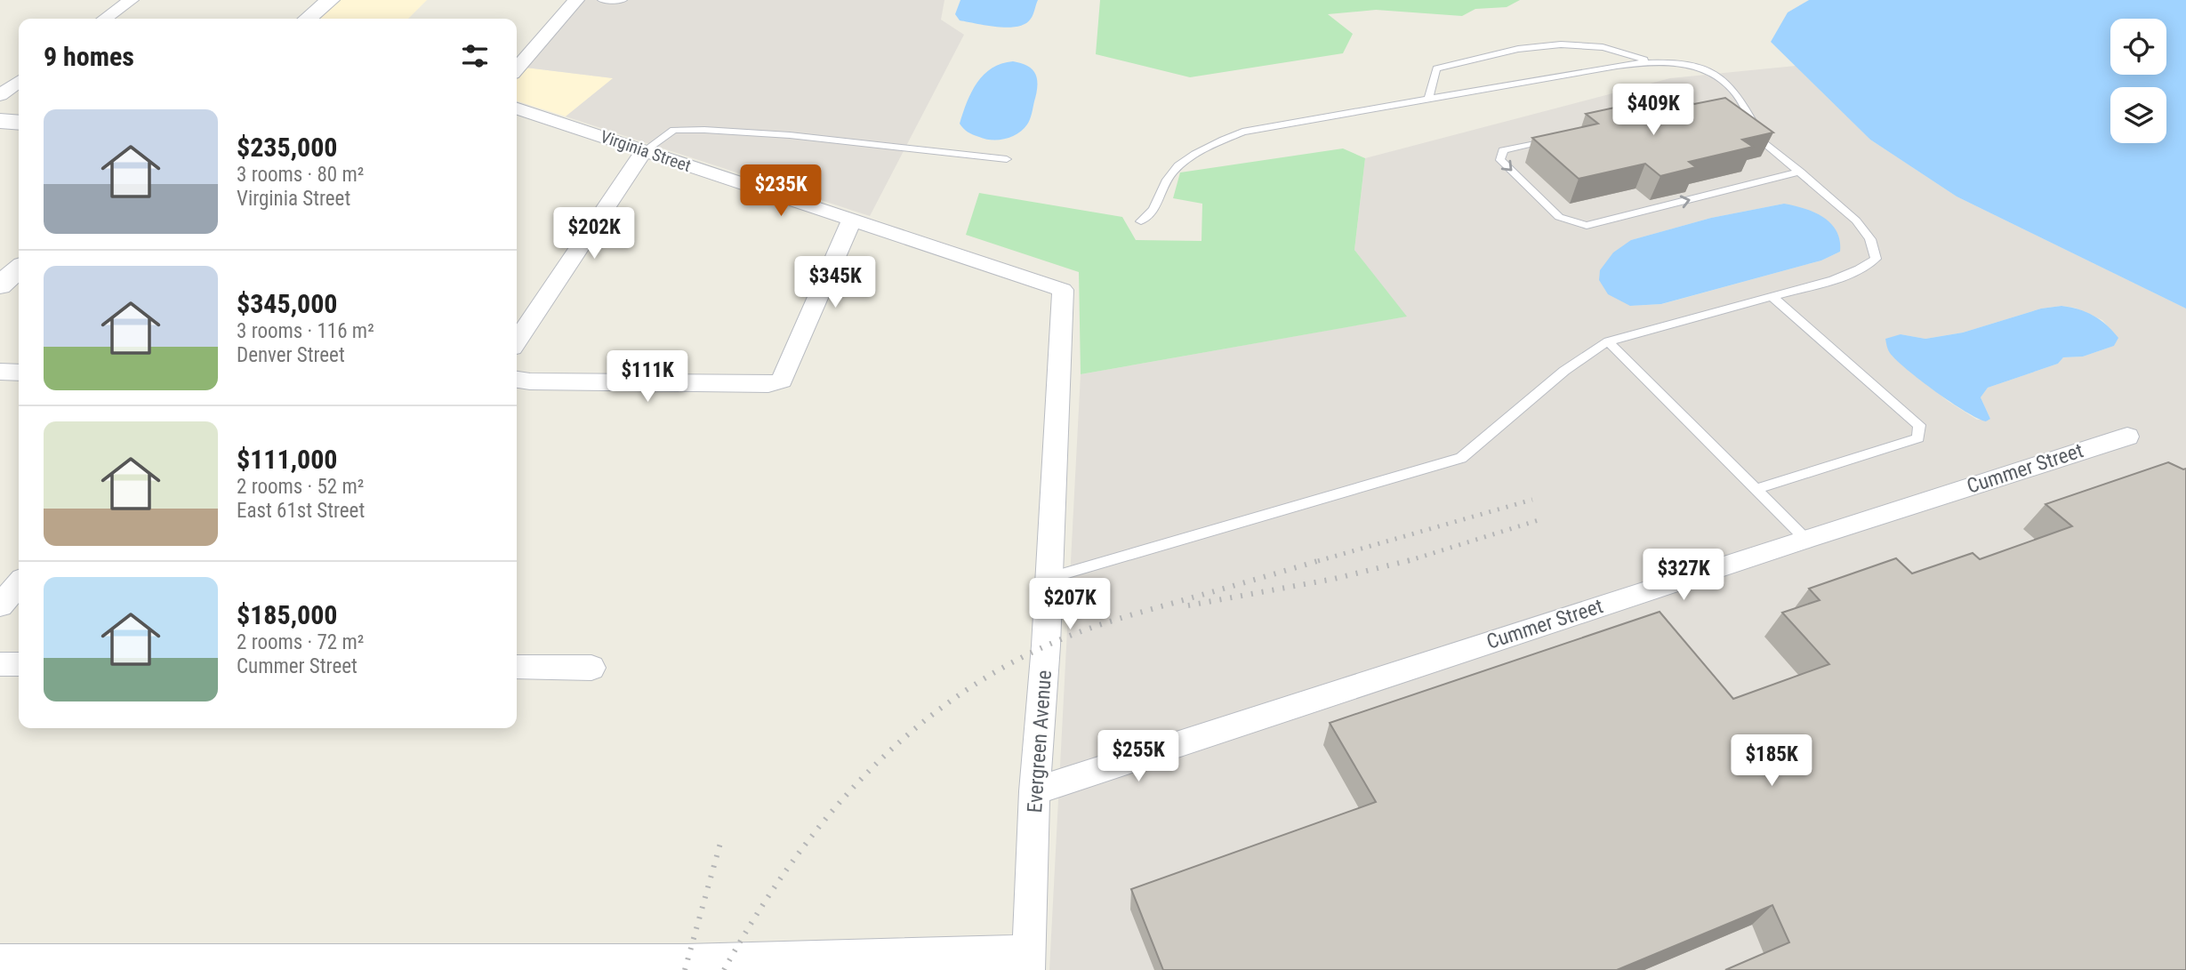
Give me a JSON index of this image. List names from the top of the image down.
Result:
{
  "streets": {
    "street": ["Virginia Street", "Cummer Street", "Evergreen Avenue"]
  },
  "crossings": [
    ["Virginia Street", "Evergreen Avenue"],
    ["Cummer Street", "Evergreen Avenue"]
  ],
  "page": {
    "heading": "9 homes",
    "price": [
      "$409K",
      "$235K",
      "$202K",
      "$345K",
      "$111K",
      "$327K",
      "$207K",
      "$255K",
      "$185K"
    ],
    "list": [
      {
        "name": "$235,000",
        "note": "3 rooms · 80 m² · Virginia Street"
      },
      {
        "name": "$345,000",
        "note": "3 rooms · 116 m² · Denver Street"
      },
      {
        "name": "$111,000",
        "note": "2 rooms · 52 m² · East 61st Street"
      },
      {
        "name": "$185,000",
        "note": "2 rooms · 72 m² · Cummer Street"
      }
    ]
  }
}
